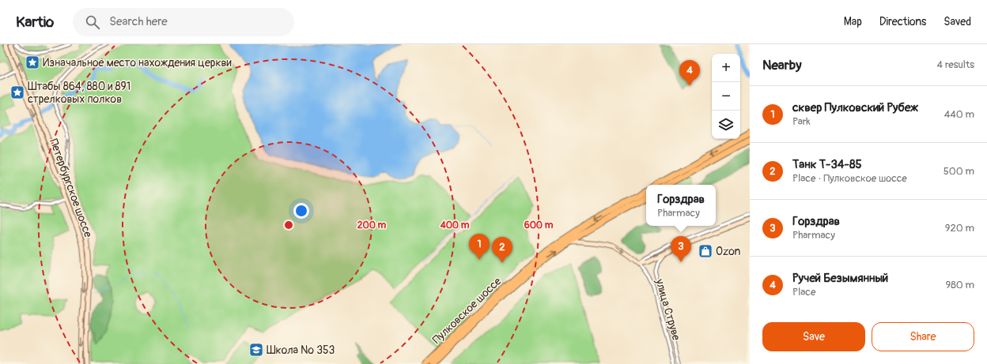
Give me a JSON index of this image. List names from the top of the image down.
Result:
{
  "streets": {
    "highway": ["Пулковское шоссе"],
    "main road": ["Петербургское шоссе", "улица Струве"]
  },
  "crossings": [
    ["улица Струве", "Пулковское шоссе"]
  ],
  "places": {
    "place": ["Изначальное место нахождения церкви", "Штабы 864, 880 и 891 стрелковых полков"],
    "shop": ["Ozon"],
    "school or university": ["Школа № 353"]
  },
  "page": {
    "header": "Kartio",
    "search": "Search here",
    "nav": ["Map", "Directions", "Saved"],
    "heading": ["Nearby", "4 results"],
    "map_buttons": ["+", "−"],
    "pins": [
      "4",
      "1",
      "3",
      "2"
    ],
    "list": [
      {
        "mark": "1",
        "name": "сквер Пулковский Рубеж",
        "note": "Park",
        "value": "440 m"
      },
      {
        "mark": "2",
        "name": "Танк Т-34-85",
        "note": "Place · Пулковское шоссе",
        "value": "500 m"
      },
      {
        "mark": "3",
        "name": "Горздрав",
        "note": "Pharmacy",
        "value": "920 m"
      },
      {
        "mark": "4",
        "name": "Ручей Безымянный",
        "note": "Place",
        "value": "980 m"
      }
    ],
    "popup": ["Горздрав", "Pharmacy"],
    "buttons": ["Save", "Share"]
  },
  "rings": ["200 m", "400 m", "600 m"]
}
